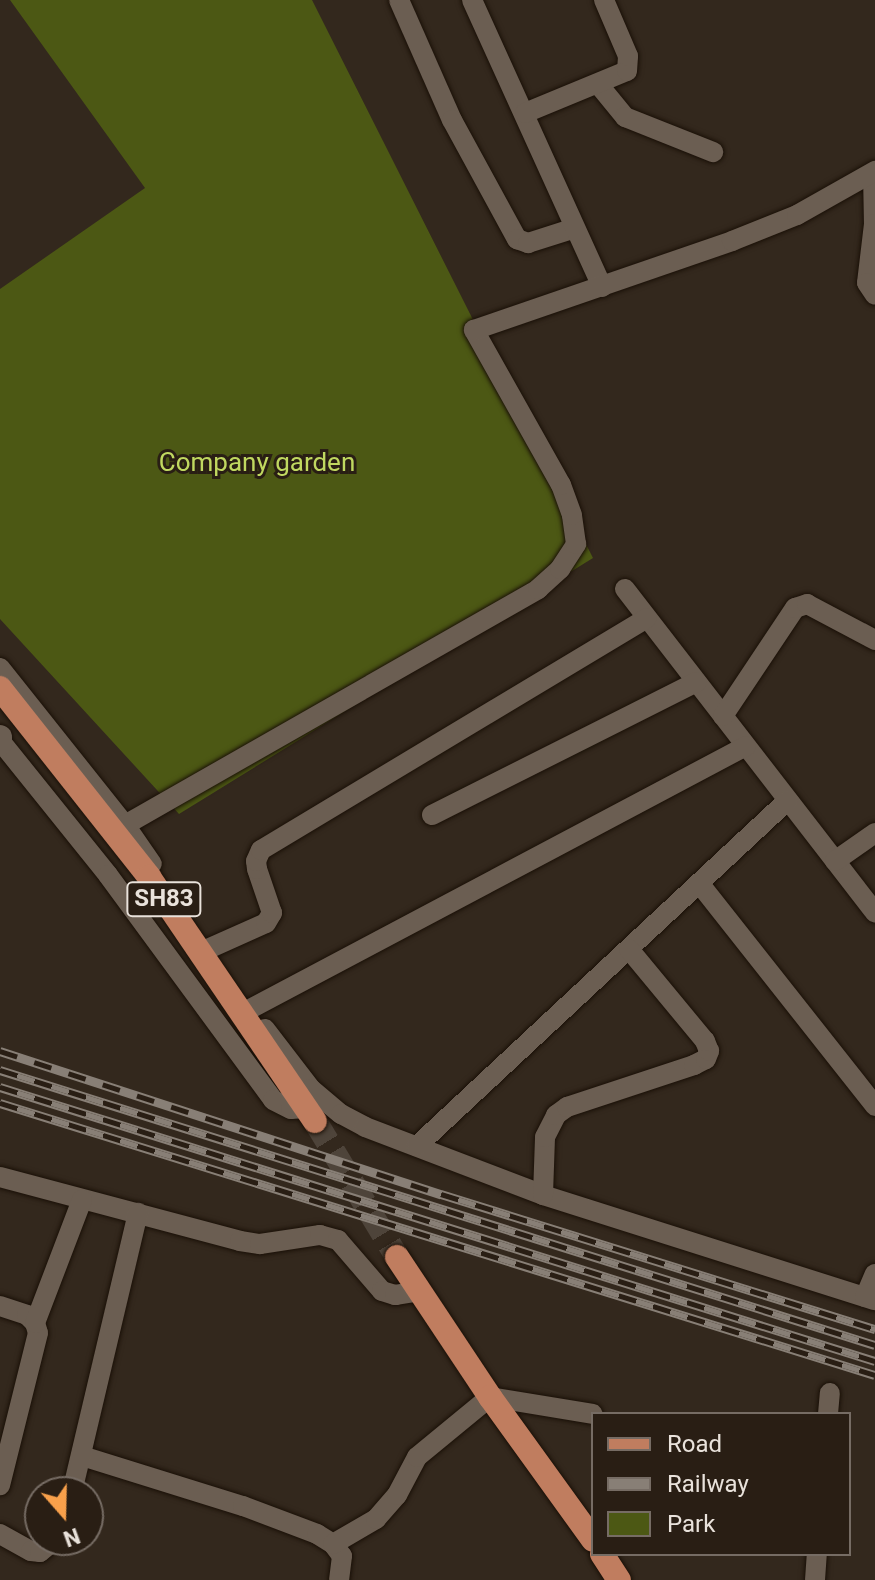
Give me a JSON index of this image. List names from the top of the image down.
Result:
{
  "streets": {
    "main road": ["SH83"]
  },
  "parks": ["Company garden"],
  "legend": ["Road", "Railway", "Park"],
  "north": "bottom"
}
